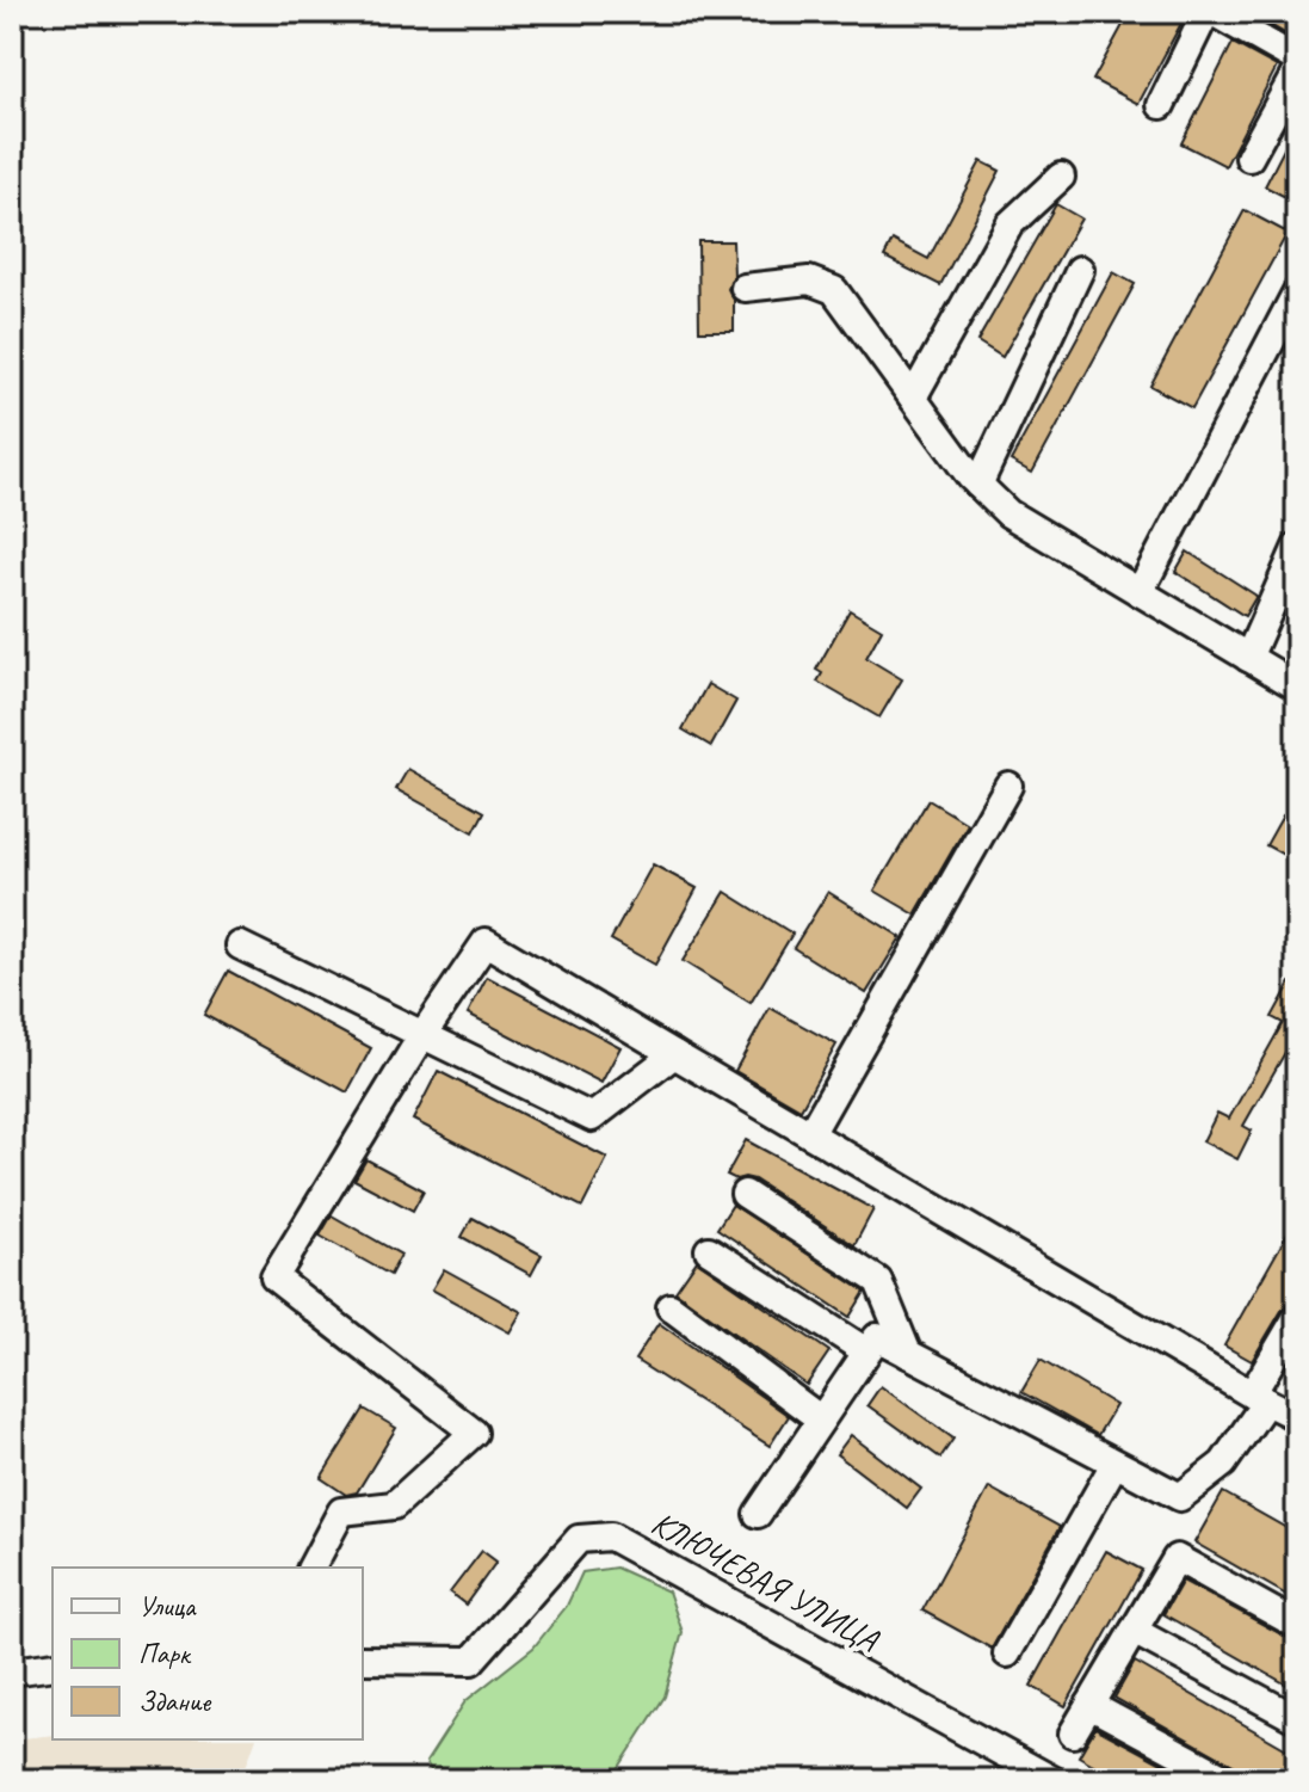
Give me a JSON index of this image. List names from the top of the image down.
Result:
{
  "streets": {
    "street": ["КЛЮЧЕВАЯ УЛИЦА"]
  },
  "legend": ["Улица", "Парк", "Здание"]
}
